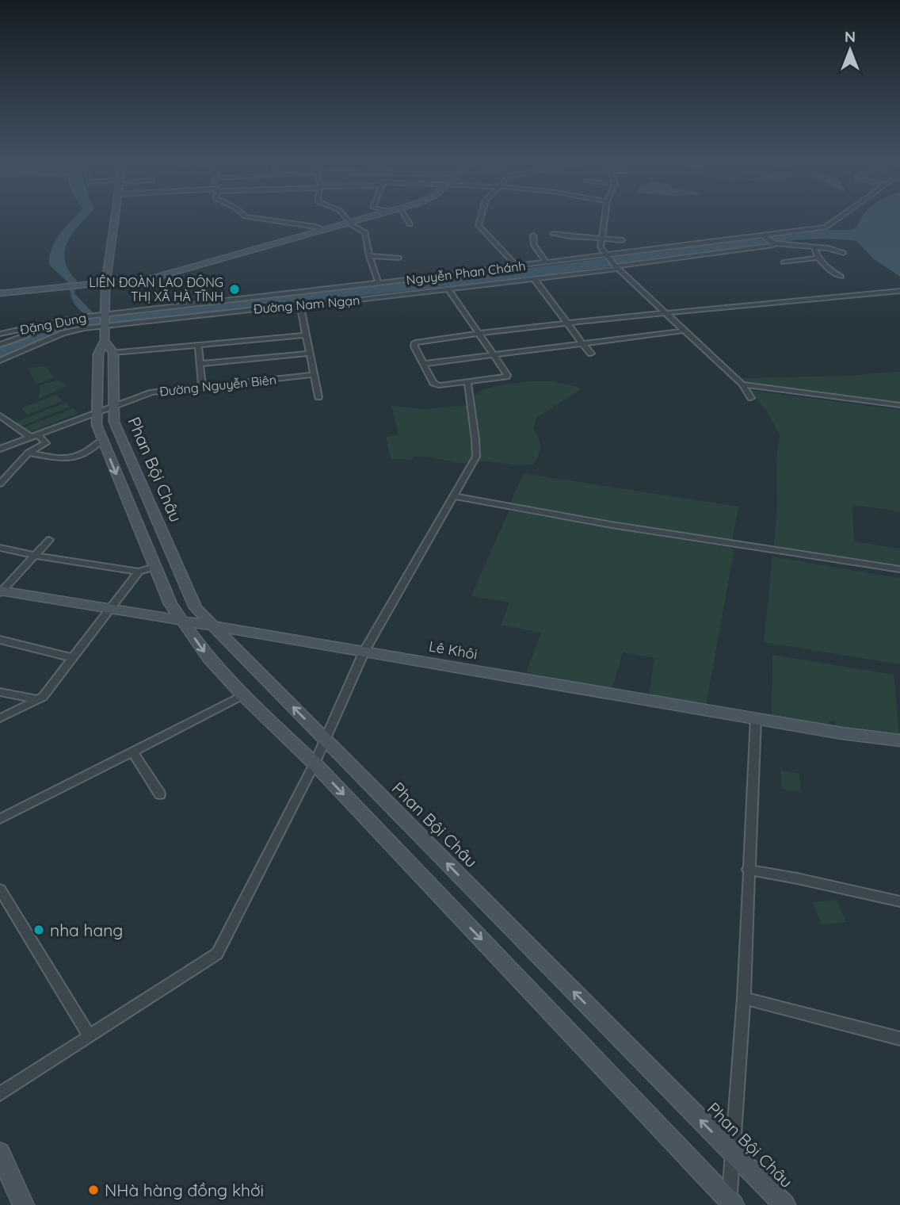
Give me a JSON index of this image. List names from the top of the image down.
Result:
{
  "streets": {
    "street": [
      "Nguyễn Phan Chánh",
      "Đường Nam Ngạn",
      "Đặng Dung",
      "Đường Nguyễn Biên",
      "Phan Bội Châu",
      "Lê Khôi"
    ]
  },
  "crossings": [
    ["Nguyễn Phan Chánh", "Đặng Dung"],
    ["Đường Nam Ngạn", "Phan Bội Châu"],
    ["Đường Nguyễn Biên", "Phan Bội Châu"],
    ["Phan Bội Châu", "Lê Khôi"]
  ],
  "places": ["LIÊN ĐOÀN LAO ĐỘNG THỊ XÃ HÀ TĨNH", "nha hang", "NHà hàng đồng khởi"],
  "north": "top"
}
